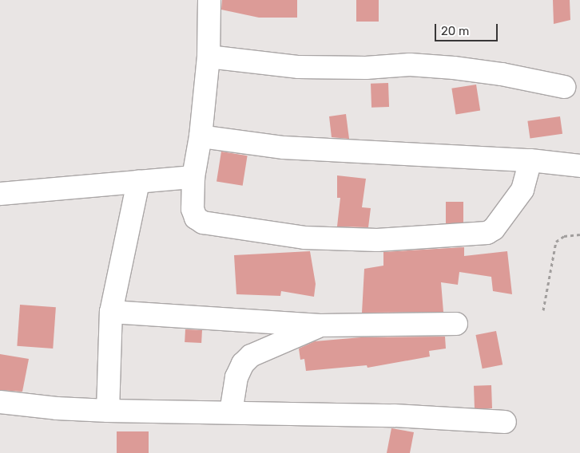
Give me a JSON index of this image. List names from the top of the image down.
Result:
{
  "scale_bar": "20 m"
}
